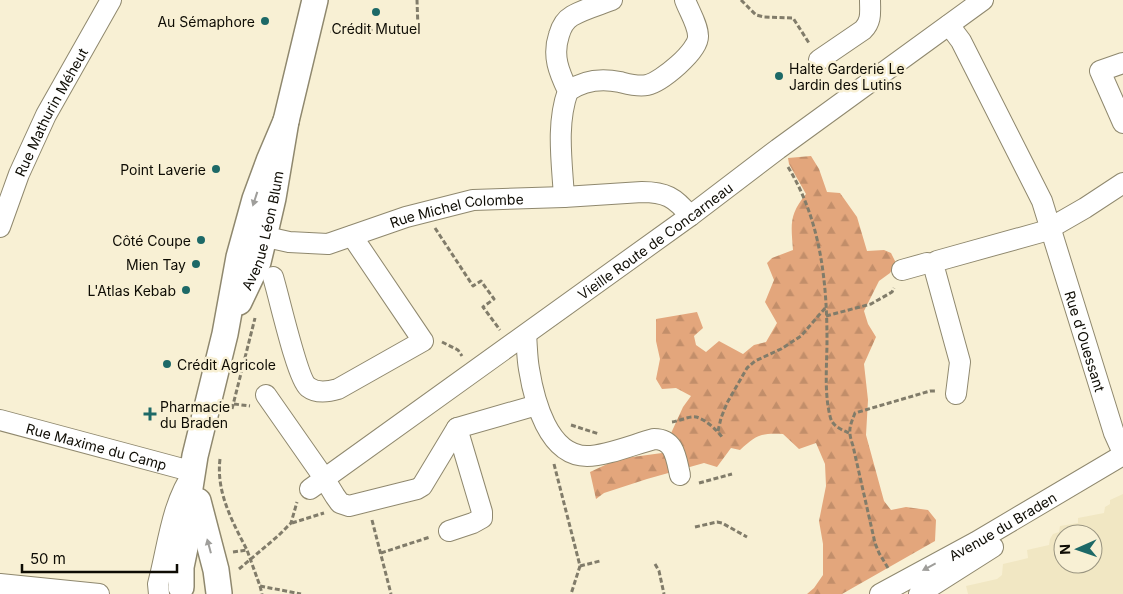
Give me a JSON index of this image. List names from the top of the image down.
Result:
{
  "streets": {
    "main road": ["Avenue Léon Blum"],
    "street": [
      "Rue Mathurin Méheut",
      "Rue Michel Colombe",
      "Vieille Route de Concarneau",
      "Rue d'Ouessant",
      "Rue Maxime du Camp",
      "Avenue du Braden"
    ]
  },
  "crossings": [
    ["Rue Michel Colombe", "Avenue Léon Blum"],
    ["Rue Michel Colombe", "Vieille Route de Concarneau"],
    ["Avenue Léon Blum", "Rue Maxime du Camp"],
    ["Vieille Route de Concarneau", "Rue d'Ouessant"],
    ["Rue d'Ouessant", "Avenue du Braden"]
  ],
  "places": {
    "other": [
      "Crédit Mutuel",
      "Au Sémaphore",
      "Halte Garderie Le Jardin des Lutins",
      "Point Laverie",
      "Côté Coupe",
      "Mien Tay",
      "L'Atlas Kebab",
      "Crédit Agricole"
    ],
    "health": ["Pharmacie du Braden"]
  },
  "scale_bar": "50 m",
  "north": "left"
}
